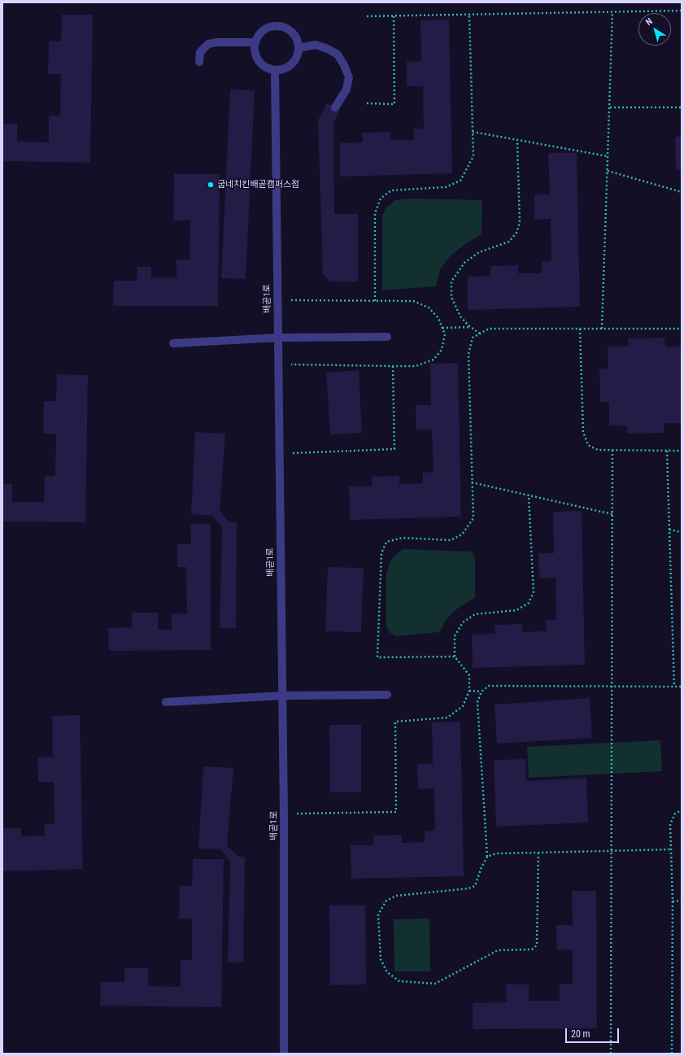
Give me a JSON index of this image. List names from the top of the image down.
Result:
{
  "streets": {
    "lane": ["배곧1로"]
  },
  "places": ["굽네치킨배곧캠퍼스점"],
  "scale_bar": "20 m",
  "north": "top left"
}
